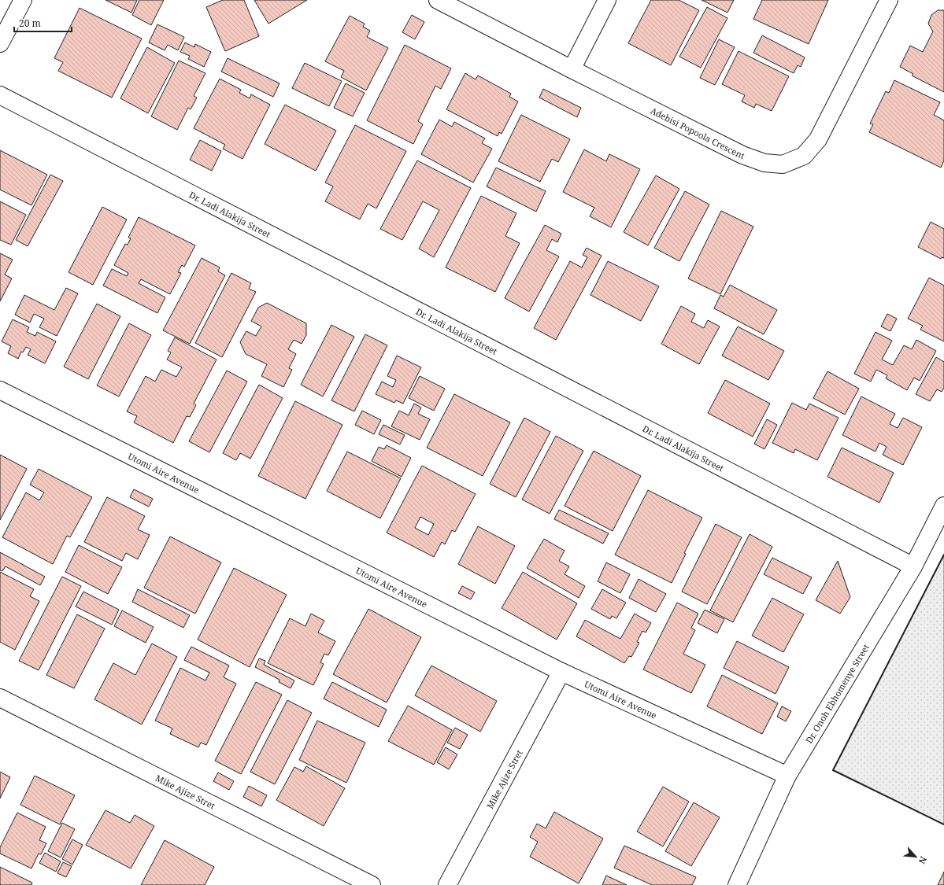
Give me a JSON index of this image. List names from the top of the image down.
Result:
{
  "streets": {
    "street": [
      "Adebisi Popoola Crescent",
      "Dr. Ladi Alakija Street",
      "Utomi Aire Avenue",
      "Dr. Onoh Ebhomenye Street",
      "Mike Ajize Stret"
    ]
  },
  "crossings": [
    ["Dr. Ladi Alakija Street", "Dr. Onoh Ebhomenye Street"],
    ["Utomi Aire Avenue", "Dr. Onoh Ebhomenye Street"],
    ["Utomi Aire Avenue", "Mike Ajize Stret"]
  ],
  "scale_bar": "20 m",
  "north": "bottom right"
}
